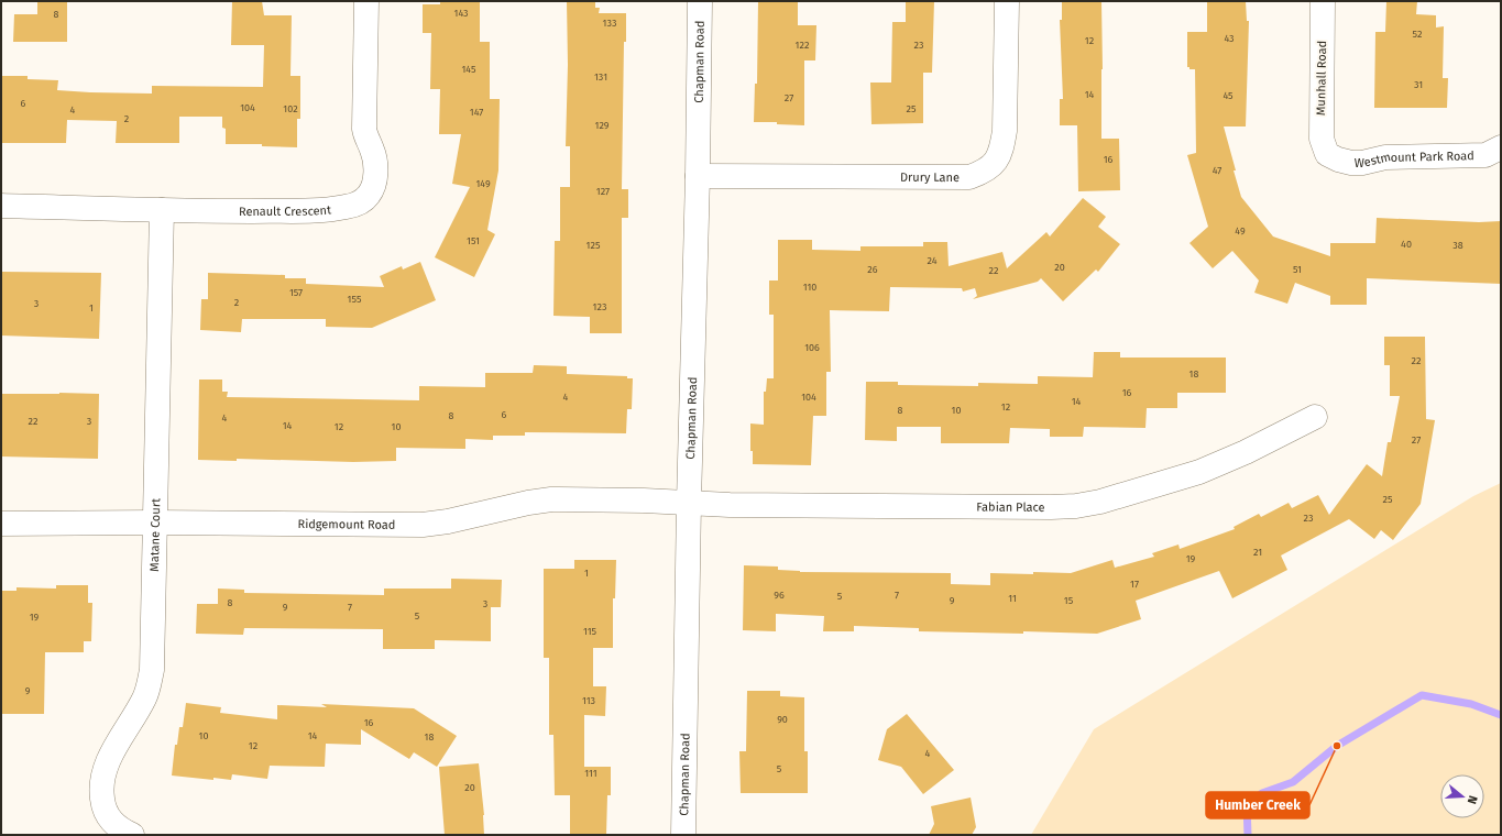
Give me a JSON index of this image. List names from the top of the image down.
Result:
{
  "streets": {
    "street": [
      "Chapman Road",
      "Munhall Road",
      "Westmount Park Road",
      "Drury Lane",
      "Renault Crescent",
      "Fabian Place",
      "Ridgemount Road",
      "Matane Court"
    ]
  },
  "crossings": [
    ["Chapman Road", "Drury Lane"],
    ["Chapman Road", "Fabian Place"],
    ["Chapman Road", "Ridgemount Road"],
    ["Munhall Road", "Westmount Park Road"],
    ["Renault Crescent", "Matane Court"],
    ["Fabian Place", "Ridgemount Road"],
    ["Ridgemount Road", "Matane Court"]
  ],
  "places": ["Humber Creek"],
  "house_numbers": [
    "143",
    "8",
    "133",
    "52",
    "43",
    "12",
    "122",
    "23",
    "145",
    "131",
    "31",
    "14",
    "45",
    "27",
    "6",
    "104",
    "102",
    "25",
    "4",
    "147",
    "2",
    "129",
    "16",
    "47",
    "149",
    "127",
    "49",
    "151",
    "40",
    "125",
    "38",
    "24",
    "20",
    "26",
    "51",
    "22",
    "110",
    "157",
    "155",
    "2",
    "3",
    "123",
    "1",
    "106",
    "22",
    "18",
    "16",
    "4",
    "104",
    "14",
    "12",
    "8",
    "10",
    "6",
    "8",
    "4",
    "22",
    "3",
    "14",
    "12",
    "10",
    "27",
    "25",
    "23",
    "21",
    "19",
    "1",
    "17",
    "96",
    "7",
    "5",
    "11",
    "9",
    "15",
    "8",
    "3",
    "9",
    "7",
    "5",
    "19",
    "115",
    "9",
    "113",
    "90",
    "16",
    "10",
    "14",
    "18",
    "12",
    "4",
    "5",
    "111",
    "20"
  ],
  "north": "right"
}
